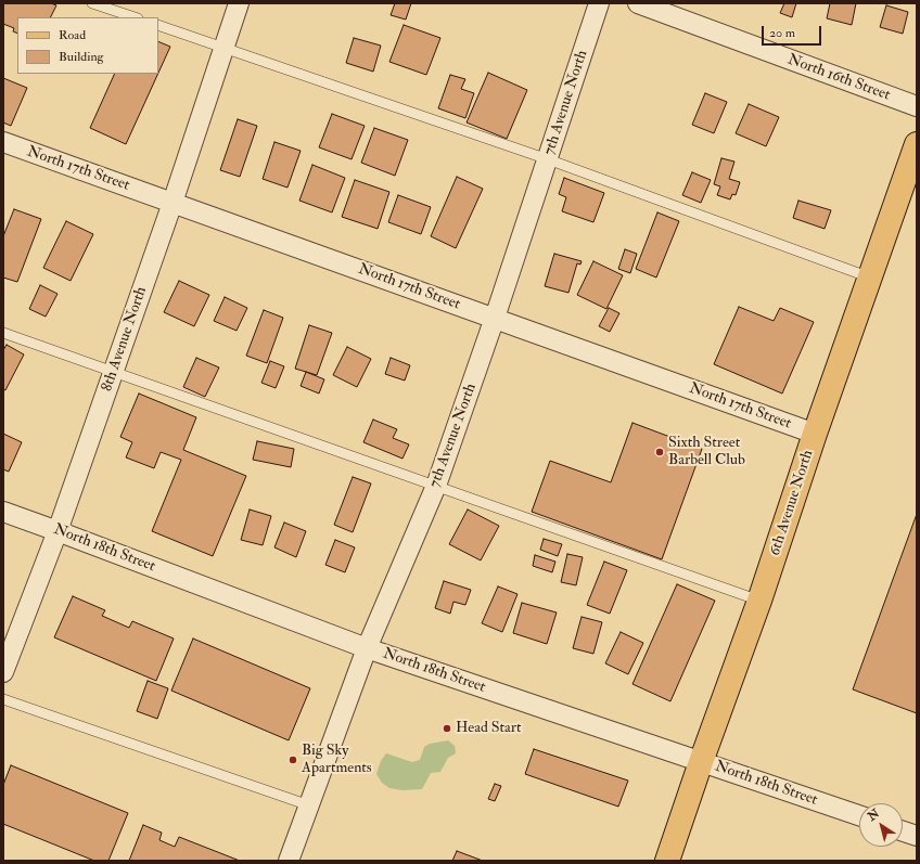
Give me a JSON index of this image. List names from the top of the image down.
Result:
{
  "streets": {
    "main road": ["6th Avenue North"],
    "street": [
      "North 16th Street",
      "7th Avenue North",
      "North 17th Street",
      "8th Avenue North",
      "North 18th Street"
    ]
  },
  "crossings": [
    ["7th Avenue North", "North 17th Street"],
    ["7th Avenue North", "North 18th Street"],
    ["North 17th Street", "8th Avenue North"],
    ["North 17th Street", "6th Avenue North"],
    ["8th Avenue North", "North 18th Street"],
    ["6th Avenue North", "North 18th Street"]
  ],
  "places": ["Sixth Street Barbell Club", "Head Start", "Big Sky Apartments"],
  "legend": ["Road", "Building"],
  "scale_bar": "20 m",
  "north": "top left"
}
